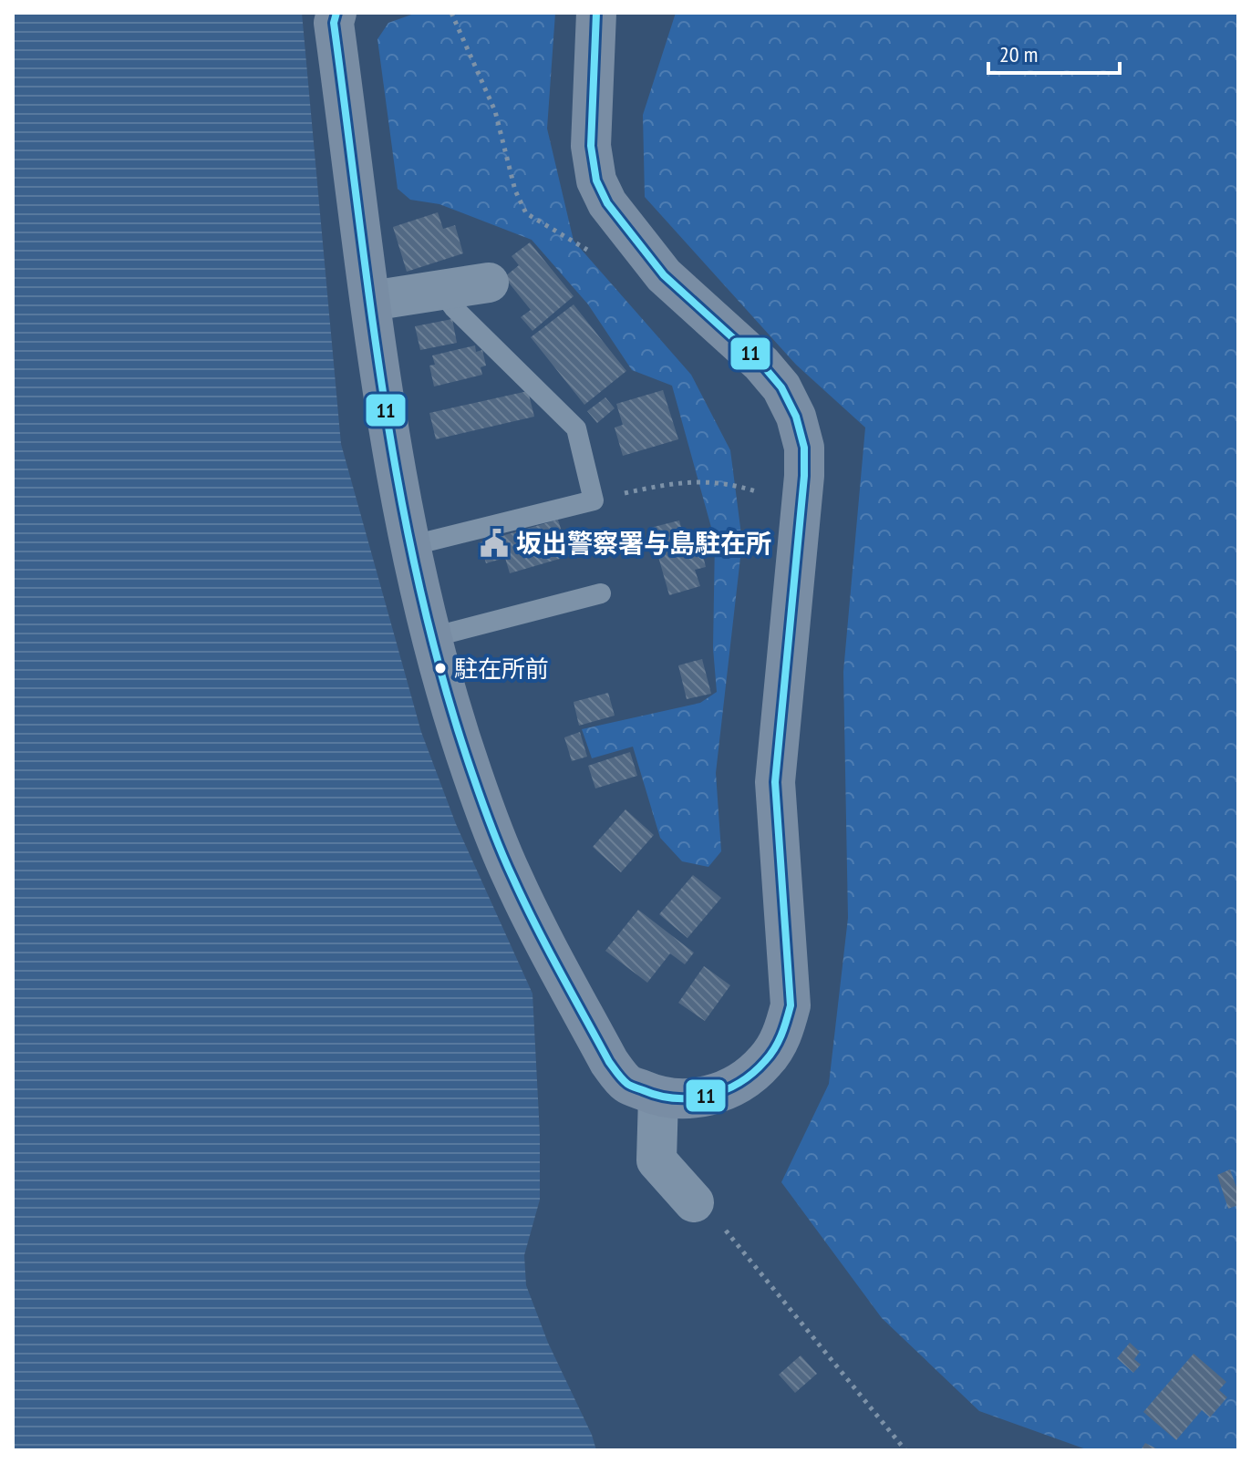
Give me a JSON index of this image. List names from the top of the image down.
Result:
{
  "places": {
    "public building": ["坂出警察署与島駐在所"],
    "other": ["駐在所前"]
  },
  "lines": ["transit line 11"],
  "scale_bar": "20 m"
}
